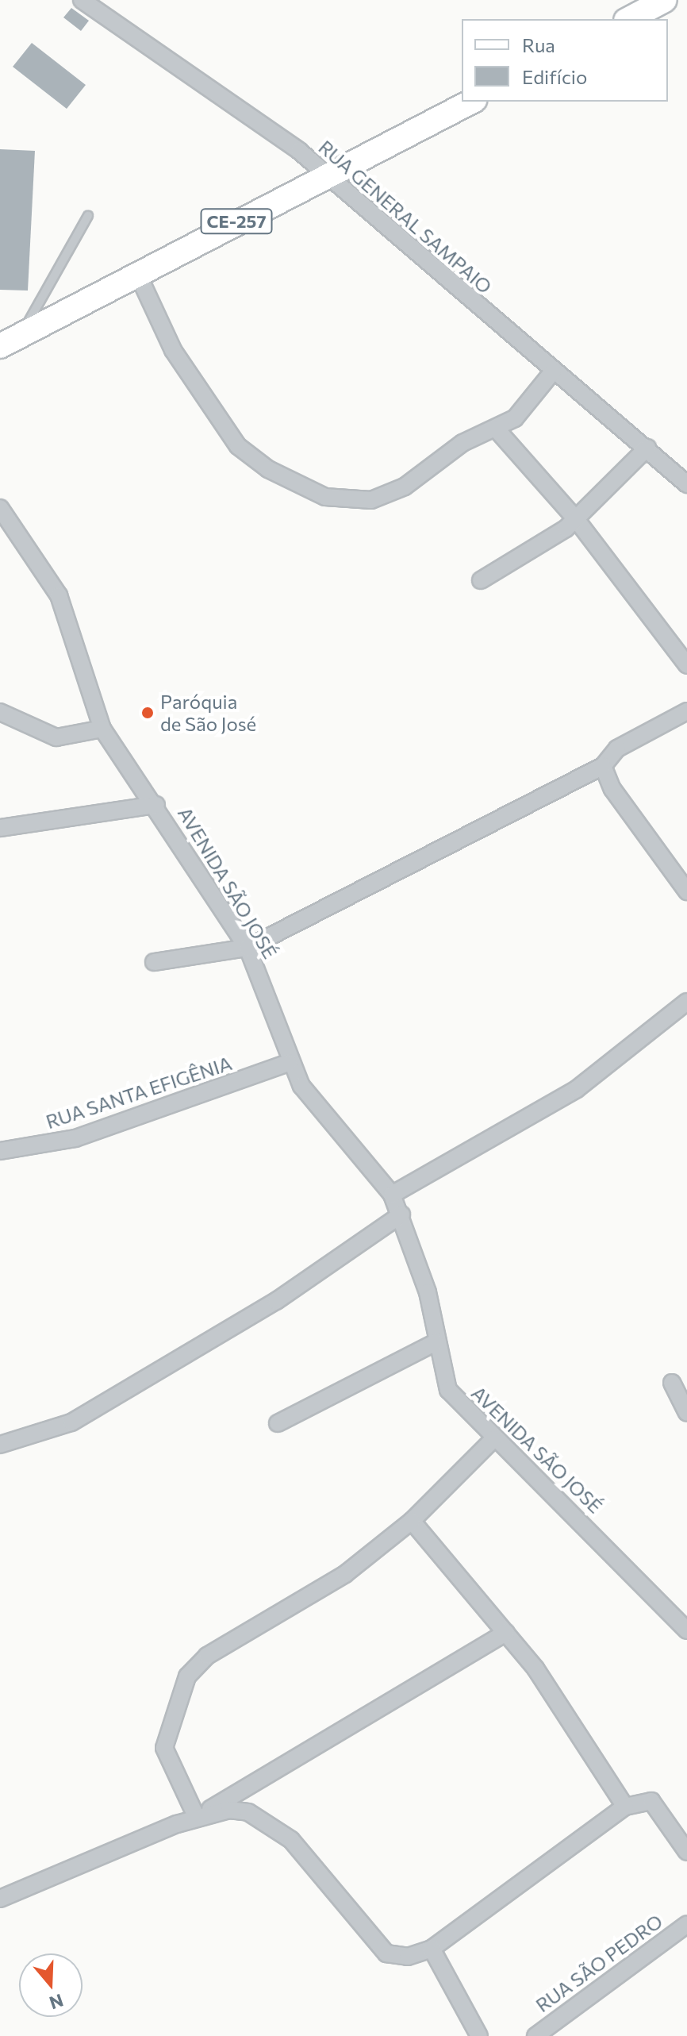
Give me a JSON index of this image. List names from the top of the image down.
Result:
{
  "streets": {
    "main road": ["CE-257"],
    "street": [
      "RUA GENERAL SAMPAIO",
      "AVENIDA SÃO JOSÉ",
      "RUA SANTA EFIGÊNIA",
      "RUA SÃO PEDRO"
    ]
  },
  "crossings": [
    ["RUA GENERAL SAMPAIO", "CE-257"],
    ["AVENIDA SÃO JOSÉ", "RUA SANTA EFIGÊNIA"]
  ],
  "places": ["Paróquia de São José"],
  "legend": ["Rua", "Edifício"],
  "north": "bottom"
}
